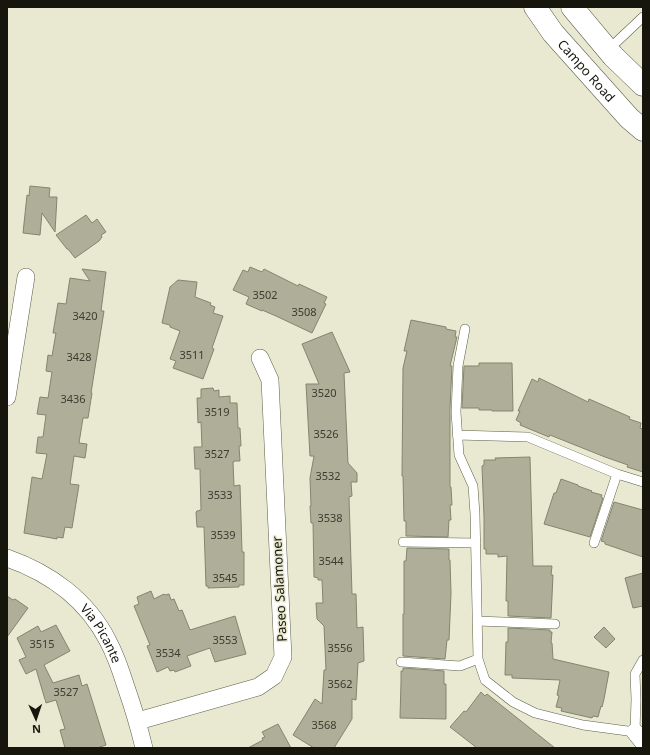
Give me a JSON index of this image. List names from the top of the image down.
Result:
{
  "streets": {
    "highway": ["Campo Road"],
    "street": ["Paseo Salamoner", "Via Picante"]
  },
  "crossings": [
    ["Paseo Salamoner", "Via Picante"]
  ],
  "house_numbers": [
    "3502",
    "3508",
    "3420",
    "3511",
    "3428",
    "3520",
    "3436",
    "3519",
    "3526",
    "3527",
    "3532",
    "3533",
    "3538",
    "3539",
    "3544",
    "3545",
    "3553",
    "3515",
    "3556",
    "3534",
    "3562",
    "3527",
    "3568"
  ],
  "north": "bottom"
}
